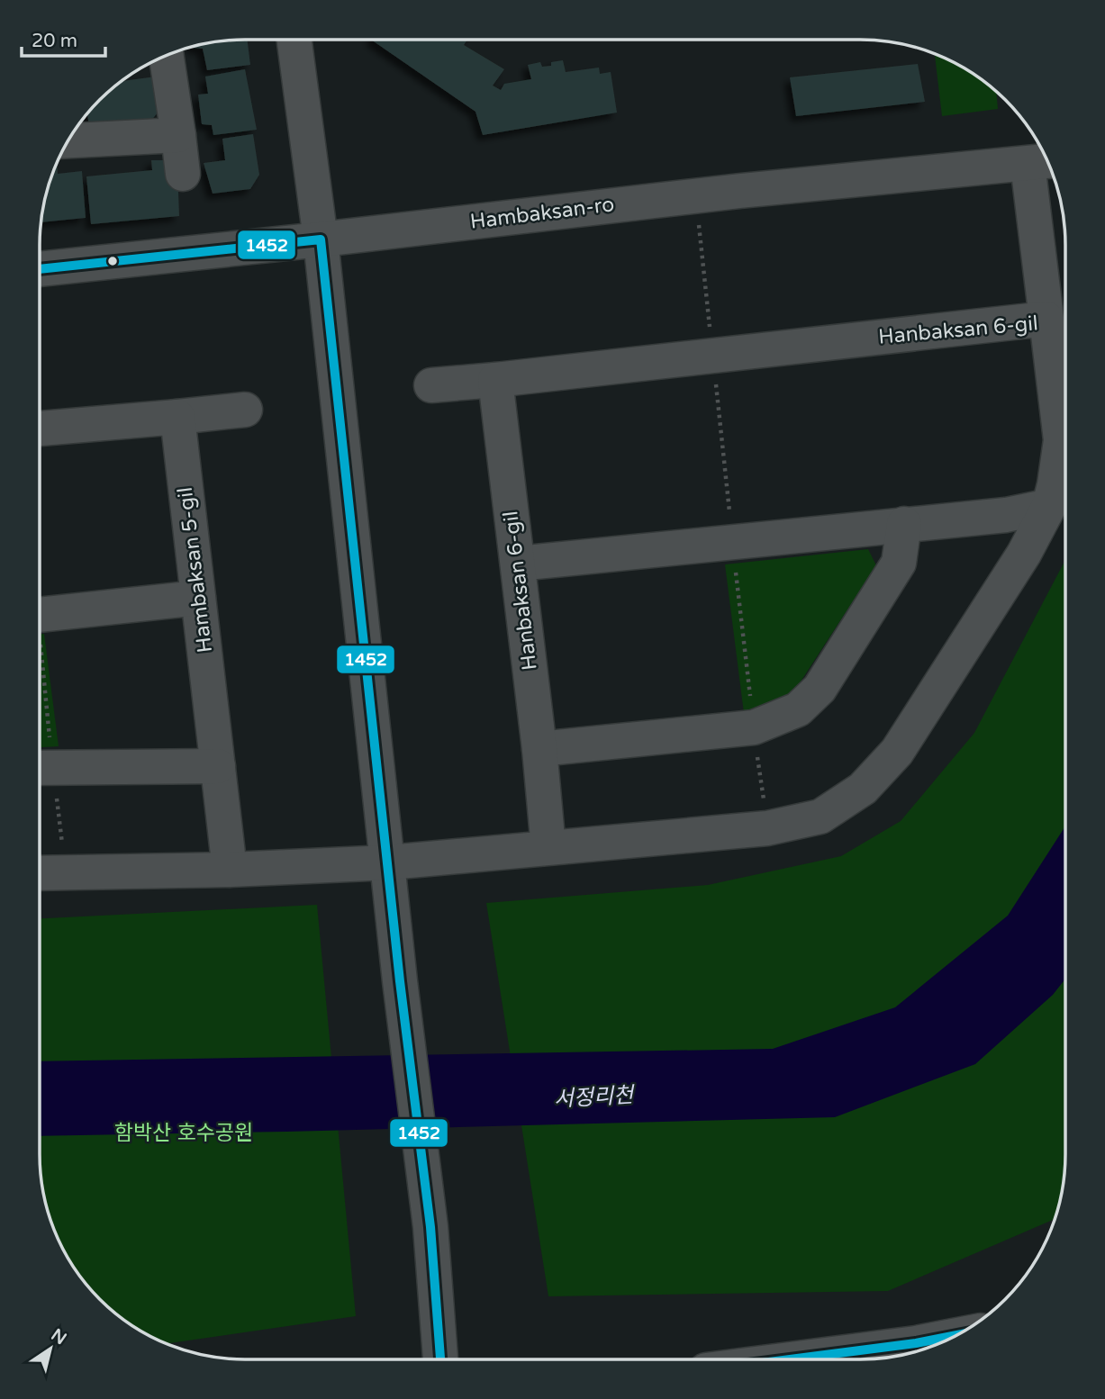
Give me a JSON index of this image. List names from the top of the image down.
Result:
{
  "streets": {
    "street": ["Hambaksan-ro", "Hanbaksan 6-gil", "Hambaksan 5-gil"]
  },
  "water": ["서정리천"],
  "parks": ["함박산 호수공원"],
  "lines": ["transit line 1452"],
  "scale_bar": "20 m",
  "north": "top right"
}
